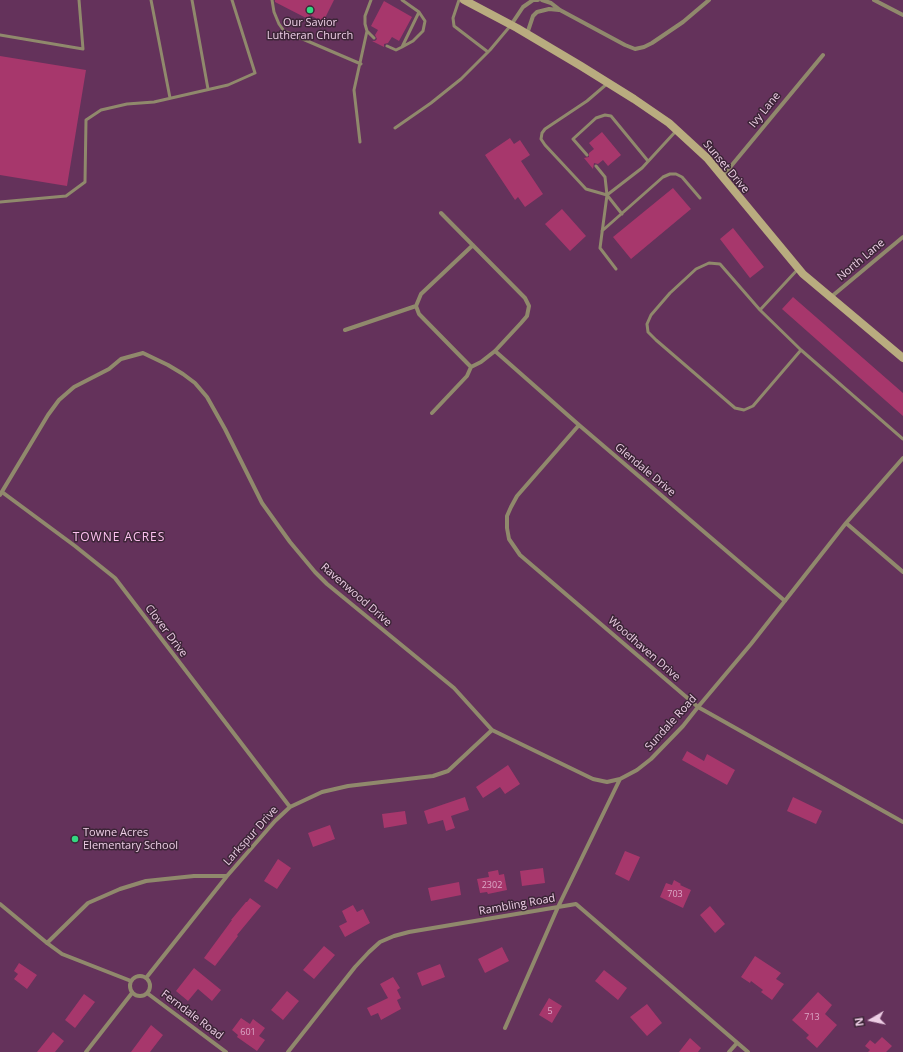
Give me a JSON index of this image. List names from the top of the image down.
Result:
{
  "streets": {
    "main road": ["Sunset Drive"],
    "street": [
      "Ivy Lane",
      "North Lane",
      "Glendale Drive",
      "Ravenwood Drive",
      "Clover Drive",
      "Woodhaven Drive",
      "Sundale Road",
      "Larkspur Drive",
      "Rambling Road",
      "Ferndale Road"
    ]
  },
  "crossings": [
    ["Ivy Lane", "Sunset Drive"],
    ["Sunset Drive", "North Lane"],
    ["Glendale Drive", "Woodhaven Drive"],
    ["Glendale Drive", "Sundale Road"],
    ["Ravenwood Drive", "Clover Drive"],
    ["Ravenwood Drive", "Sundale Road"],
    ["Ravenwood Drive", "Larkspur Drive"],
    ["Clover Drive", "Larkspur Drive"],
    ["Woodhaven Drive", "Sundale Road"],
    ["Larkspur Drive", "Ferndale Road"]
  ],
  "districts": ["TOWNE ACRES"],
  "places": ["Our Savior Lutheran Church", "Towne Acres Elementary School"],
  "house_numbers": [
    "2302",
    "703",
    "5",
    "713",
    "601"
  ],
  "north": "left"
}
